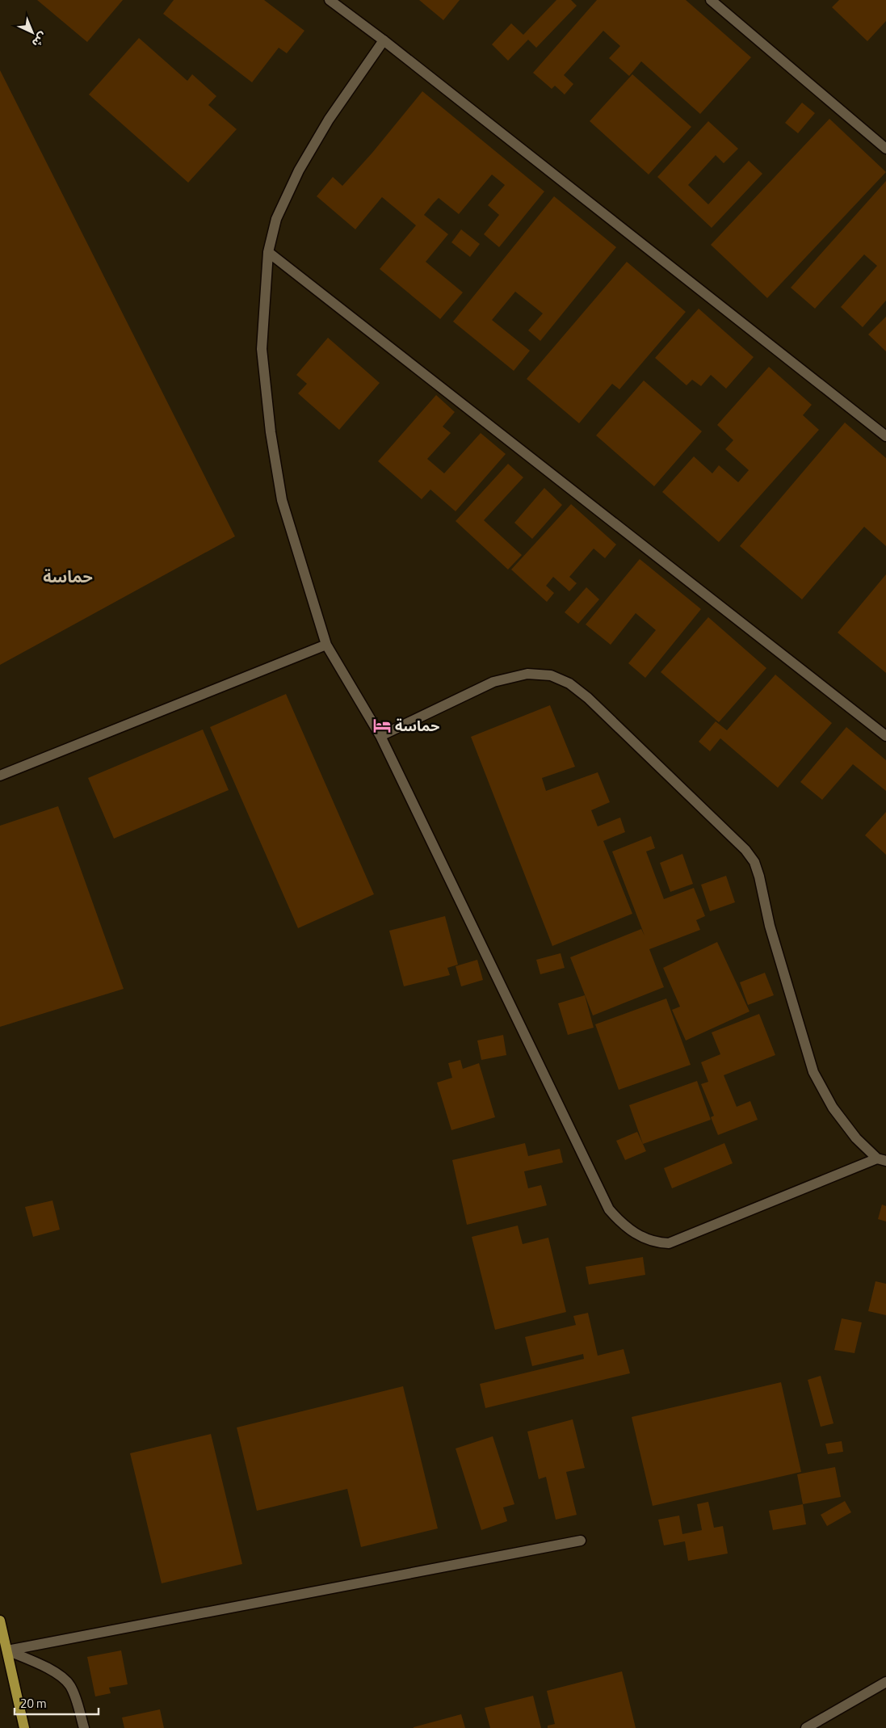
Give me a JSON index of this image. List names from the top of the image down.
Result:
{
  "districts": ["حماسة"],
  "places": {
    "hotel": ["حماسة"]
  },
  "scale_bar": "20 m",
  "north": "bottom right"
}
